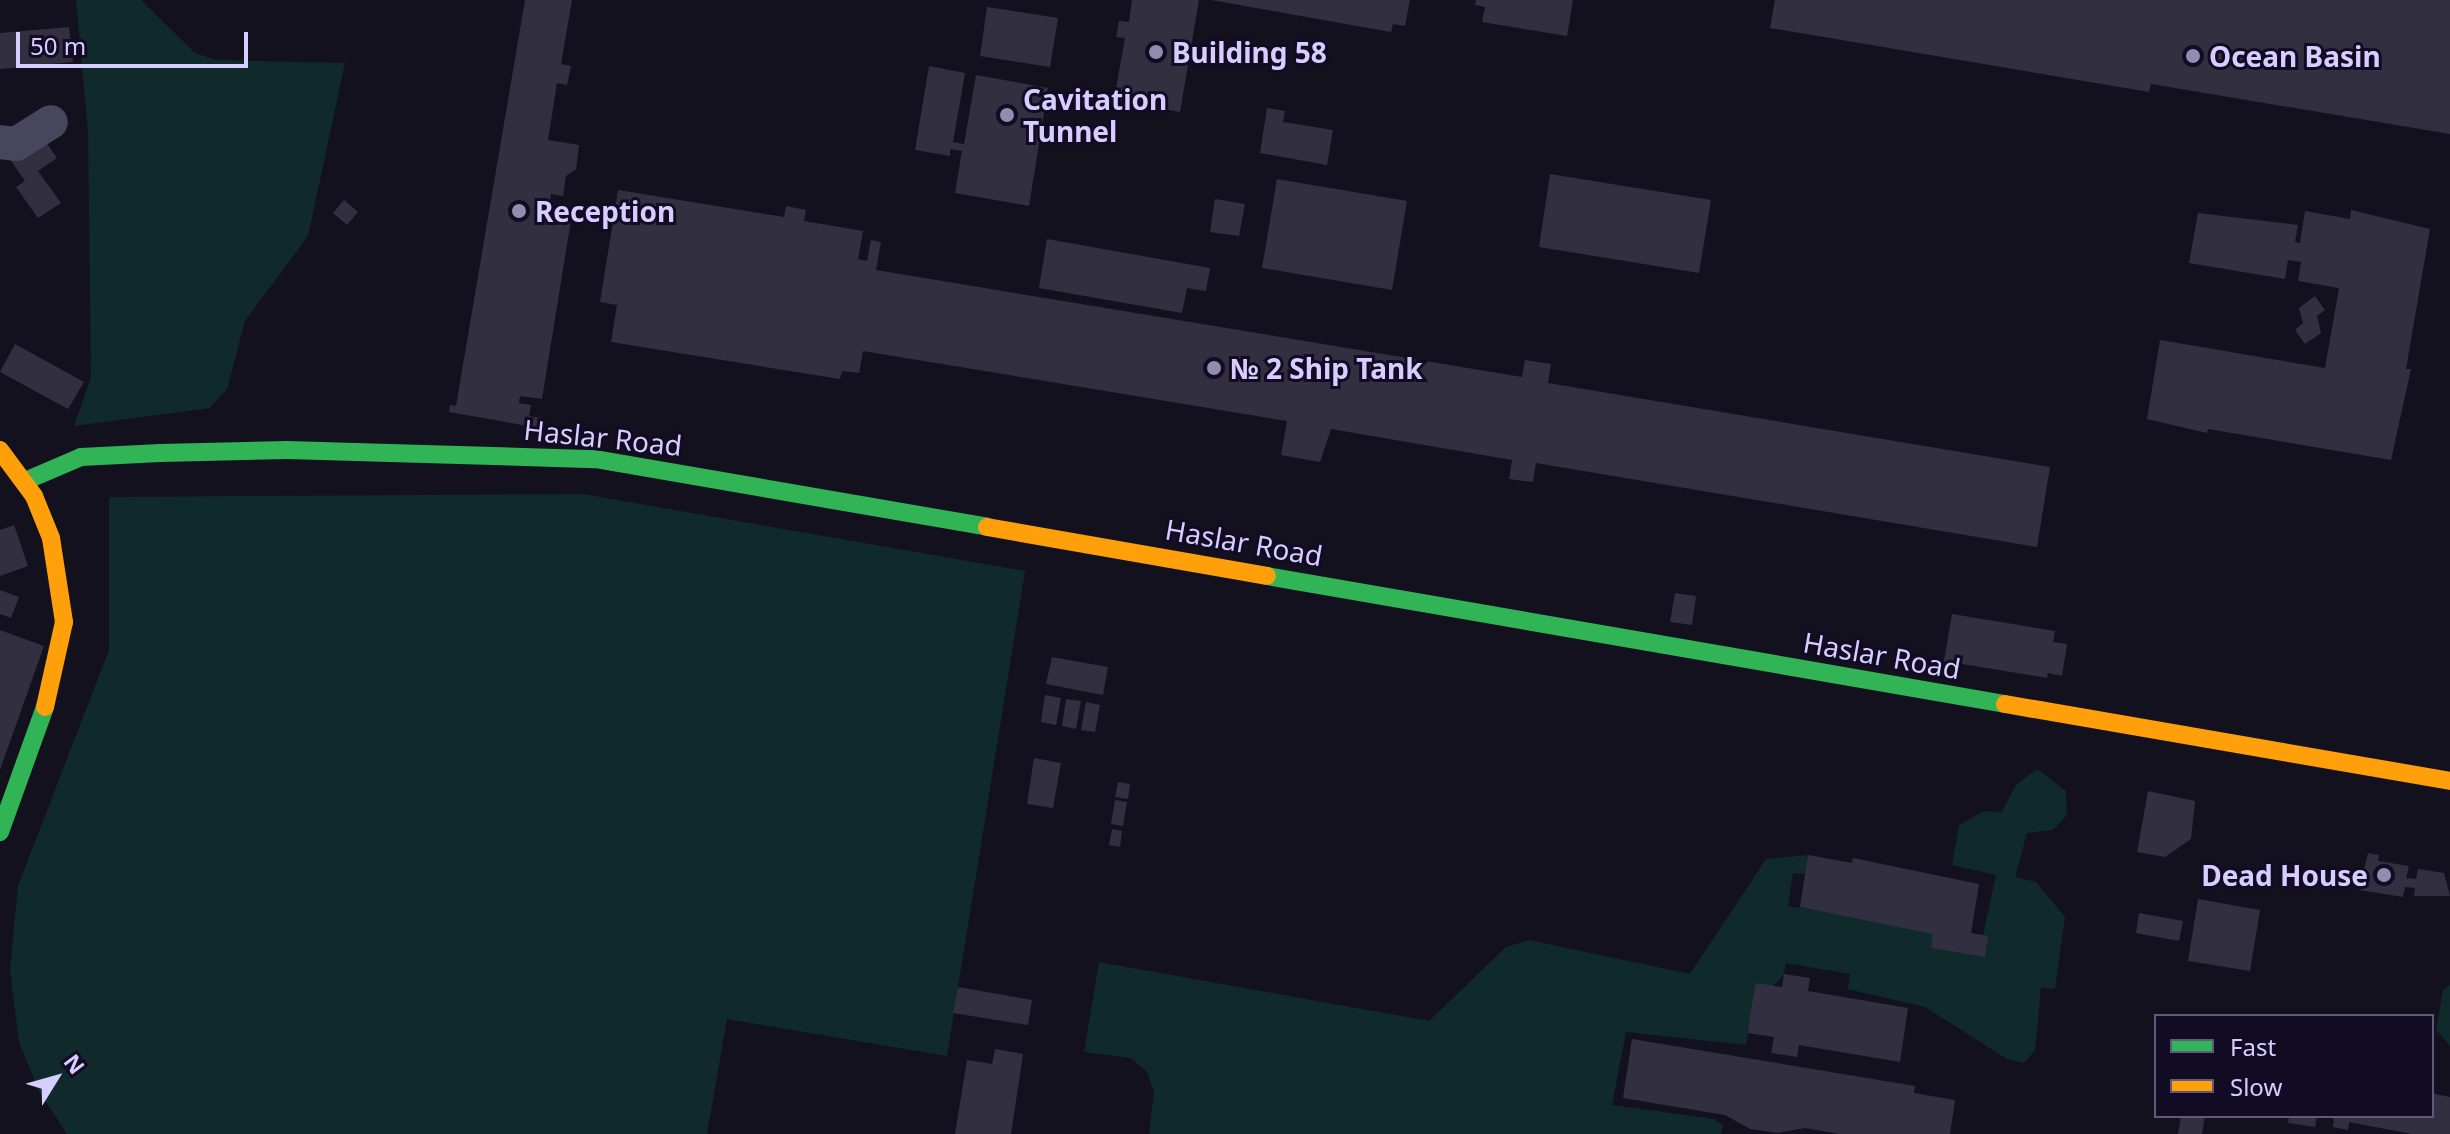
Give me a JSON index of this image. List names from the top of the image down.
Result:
{
  "streets": {
    "street": ["Haslar Road"]
  },
  "places": [
    "Building 58",
    "Ocean Basin",
    "Cavitation Tunnel",
    "Reception",
    "№ 2 Ship Tank",
    "Dead House"
  ],
  "legend": ["Fast", "Slow"],
  "scale_bar": "50 m",
  "north": "top right"
}
